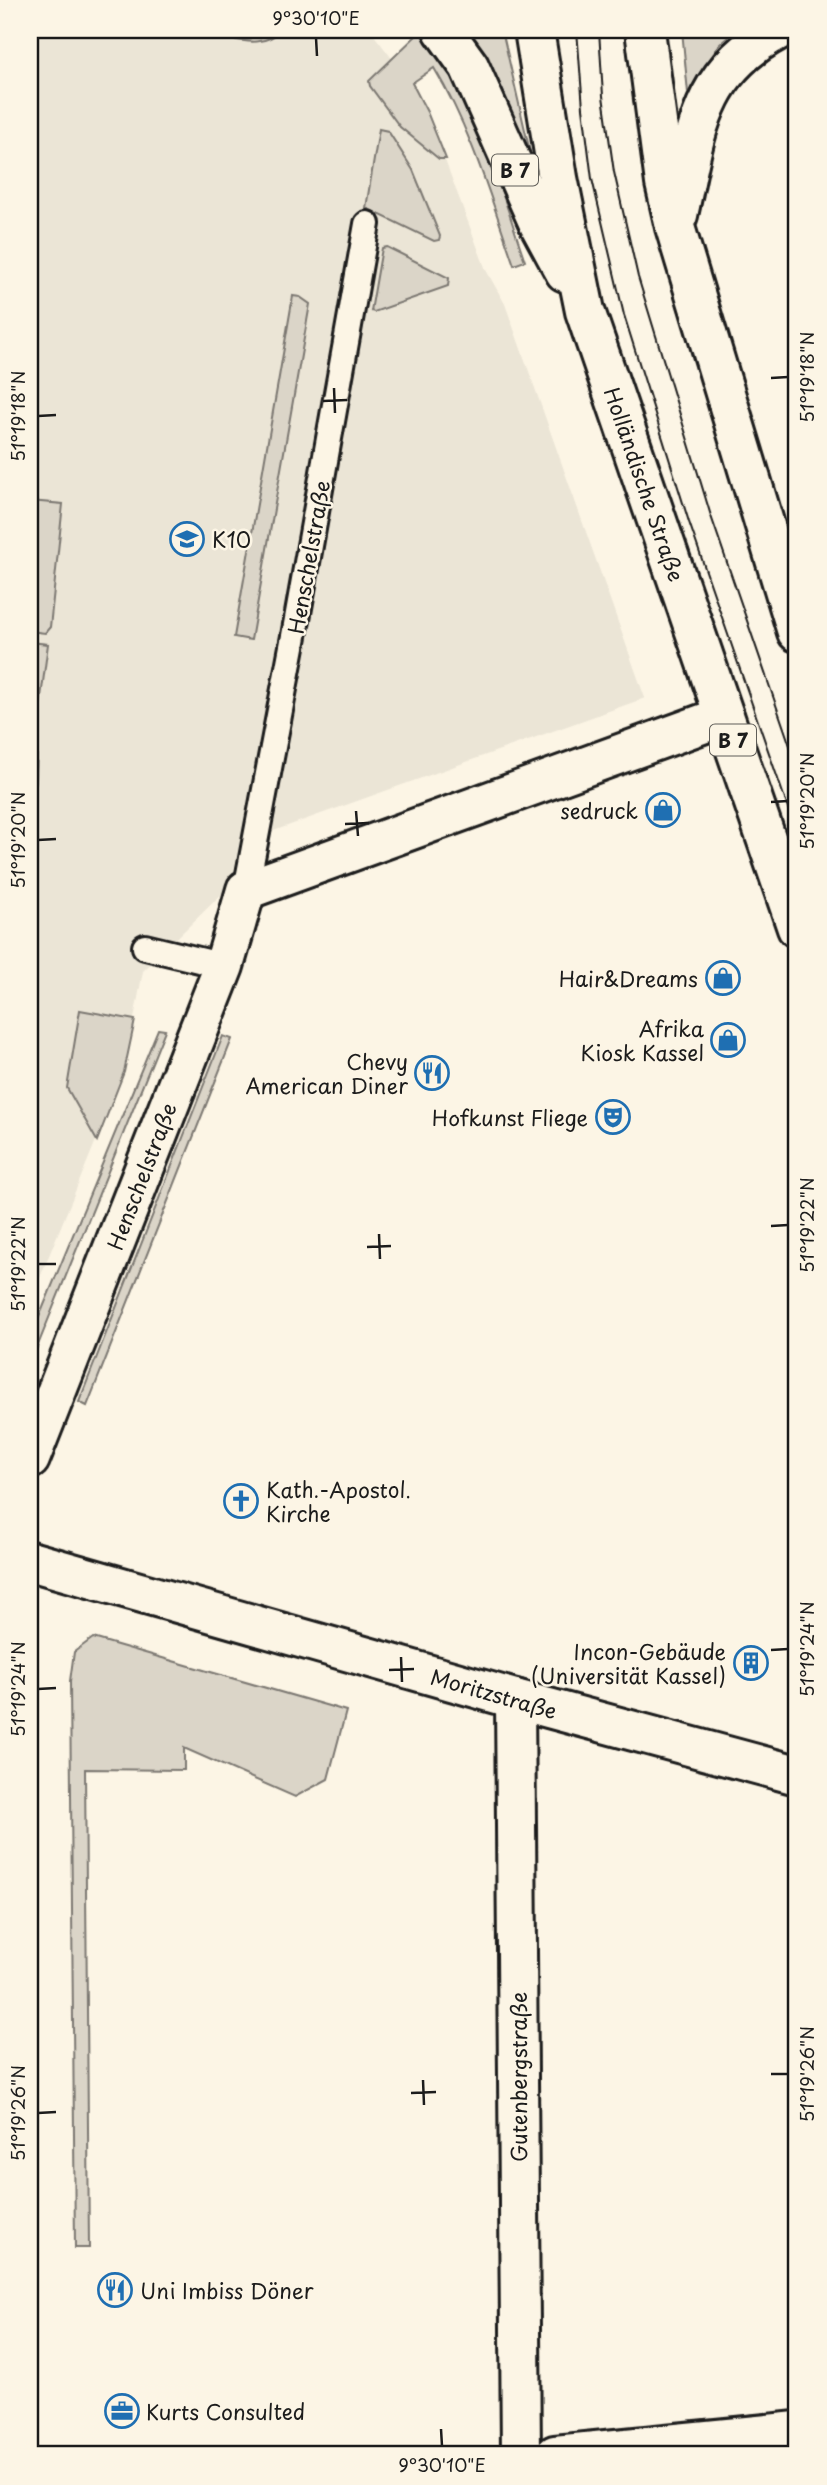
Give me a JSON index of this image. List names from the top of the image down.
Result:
{
  "streets": {
    "street": [
      "B 7",
      "Holländische Straße",
      "Henschelstraße",
      "Moritzstraße",
      "Gutenbergstraße"
    ]
  },
  "crossings": [
    ["B 7", "Holländische Straße"],
    ["Moritzstraße", "Gutenbergstraße"]
  ],
  "places": {
    "school or university": ["K10"],
    "shop": ["sedruck", "Hair&Dreams", "Afrika Kiosk Kassel"],
    "restaurant": ["Chevy American Diner", "Uni Imbiss Döner"],
    "theatre": ["Hofkunst Fliege"],
    "church": ["Kath.-Apostol. Kirche"],
    "building": ["Incon-Gebäude (Universität Kassel)"],
    "office": ["Kurts Consulted"]
  },
  "coordinates": [
    "9°30'10\"E",
    "51°19'18\"N",
    "51°19'20\"N",
    "51°19'22\"N",
    "51°19'24\"N",
    "51°19'26\"N"
  ]
}
